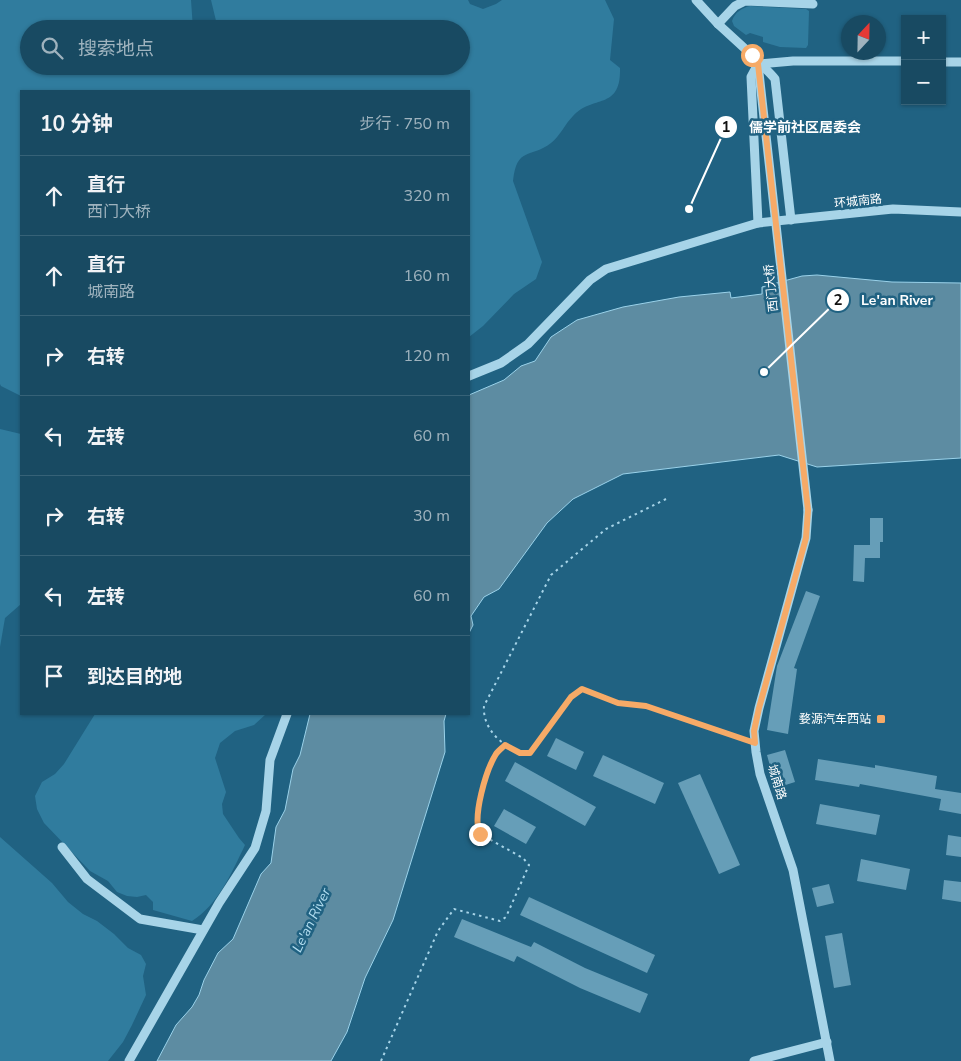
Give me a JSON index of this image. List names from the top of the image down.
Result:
{
  "streets": {
    "street": ["环城南路", "西门大桥", "城南路"]
  },
  "crossings": [
    ["西门大桥", "城南路"]
  ],
  "water": ["Le'an River"],
  "places": {
    "other": ["儒学前社区居委会", "Le'an River"],
    "transit": ["婺源汽车西站"]
  },
  "north": "top",
  "page": {
    "map_buttons": ["+", "−"],
    "search": "搜索地点",
    "heading": ["10 分钟", "步行 · 750 m"],
    "list": [
      ["直行", "西门大桥", "320 m"],
      ["直行", "城南路", "160 m"],
      ["右转", "120 m"],
      ["左转", "60 m"],
      ["右转", "30 m"],
      ["左转", "60 m"],
      "到达目的地"
    ]
  }
}
